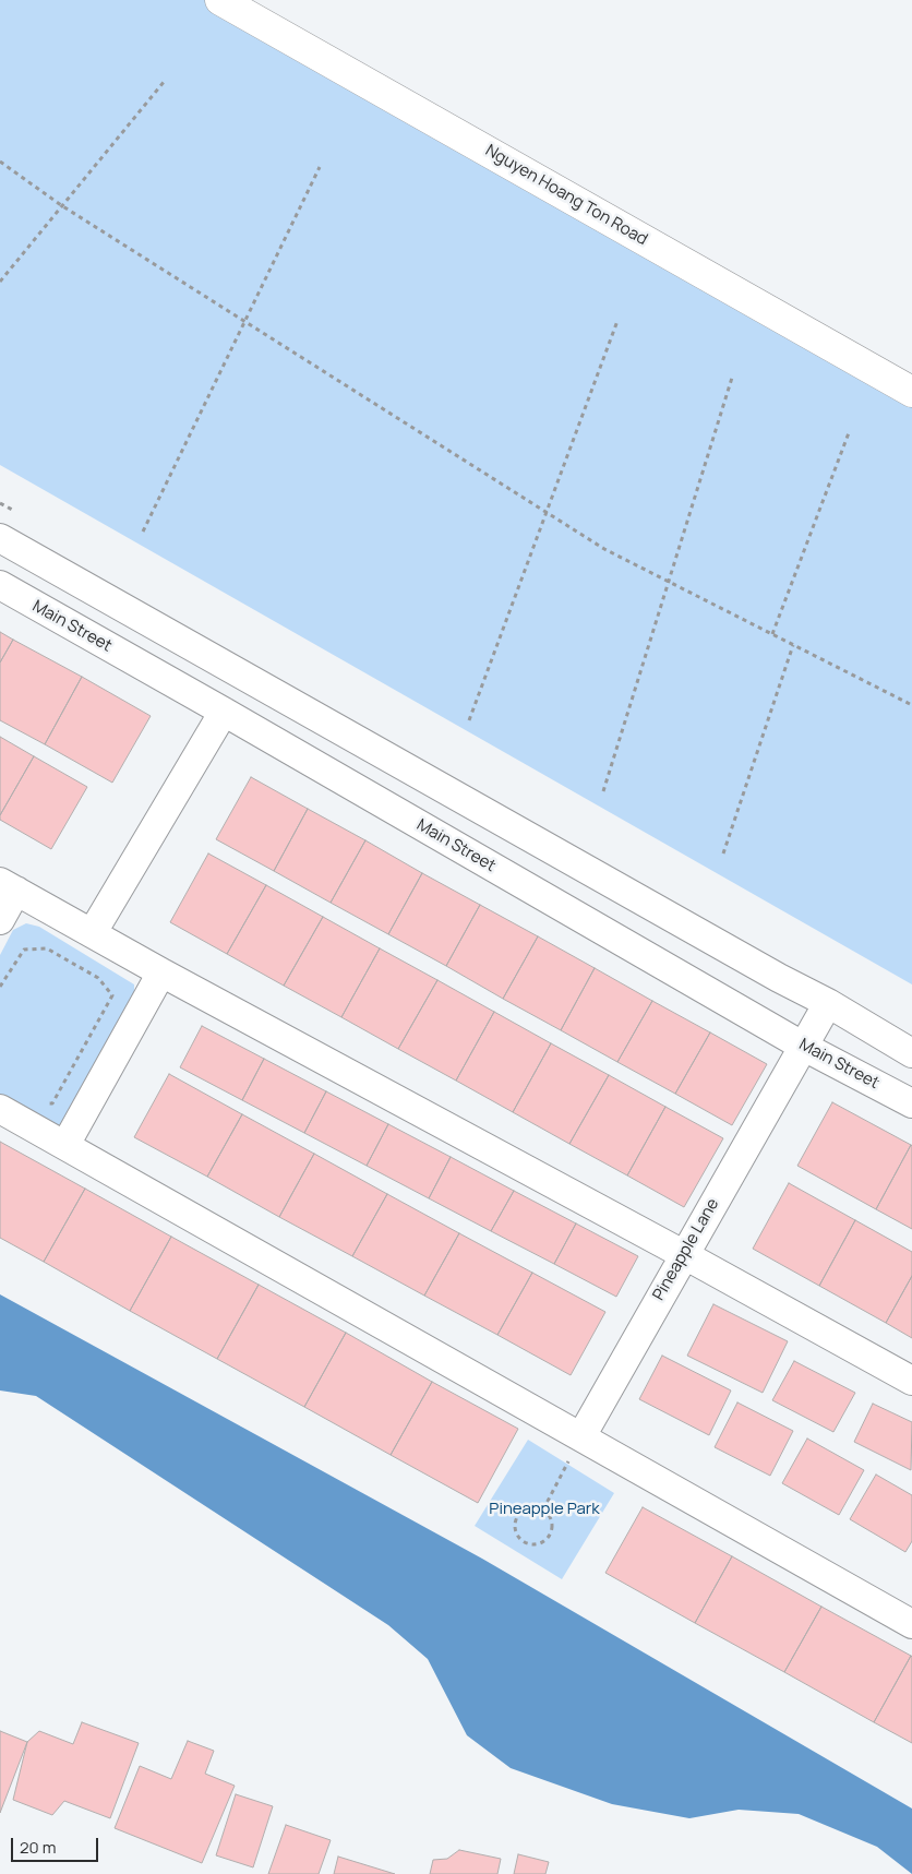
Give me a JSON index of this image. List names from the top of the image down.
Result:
{
  "streets": {
    "main road": ["Nguyen Hoang Ton Road"],
    "street": ["Main Street", "Pineapple Lane"]
  },
  "crossings": [
    ["Main Street", "Pineapple Lane"]
  ],
  "parks": ["Pineapple Park"],
  "scale_bar": "20 m"
}
